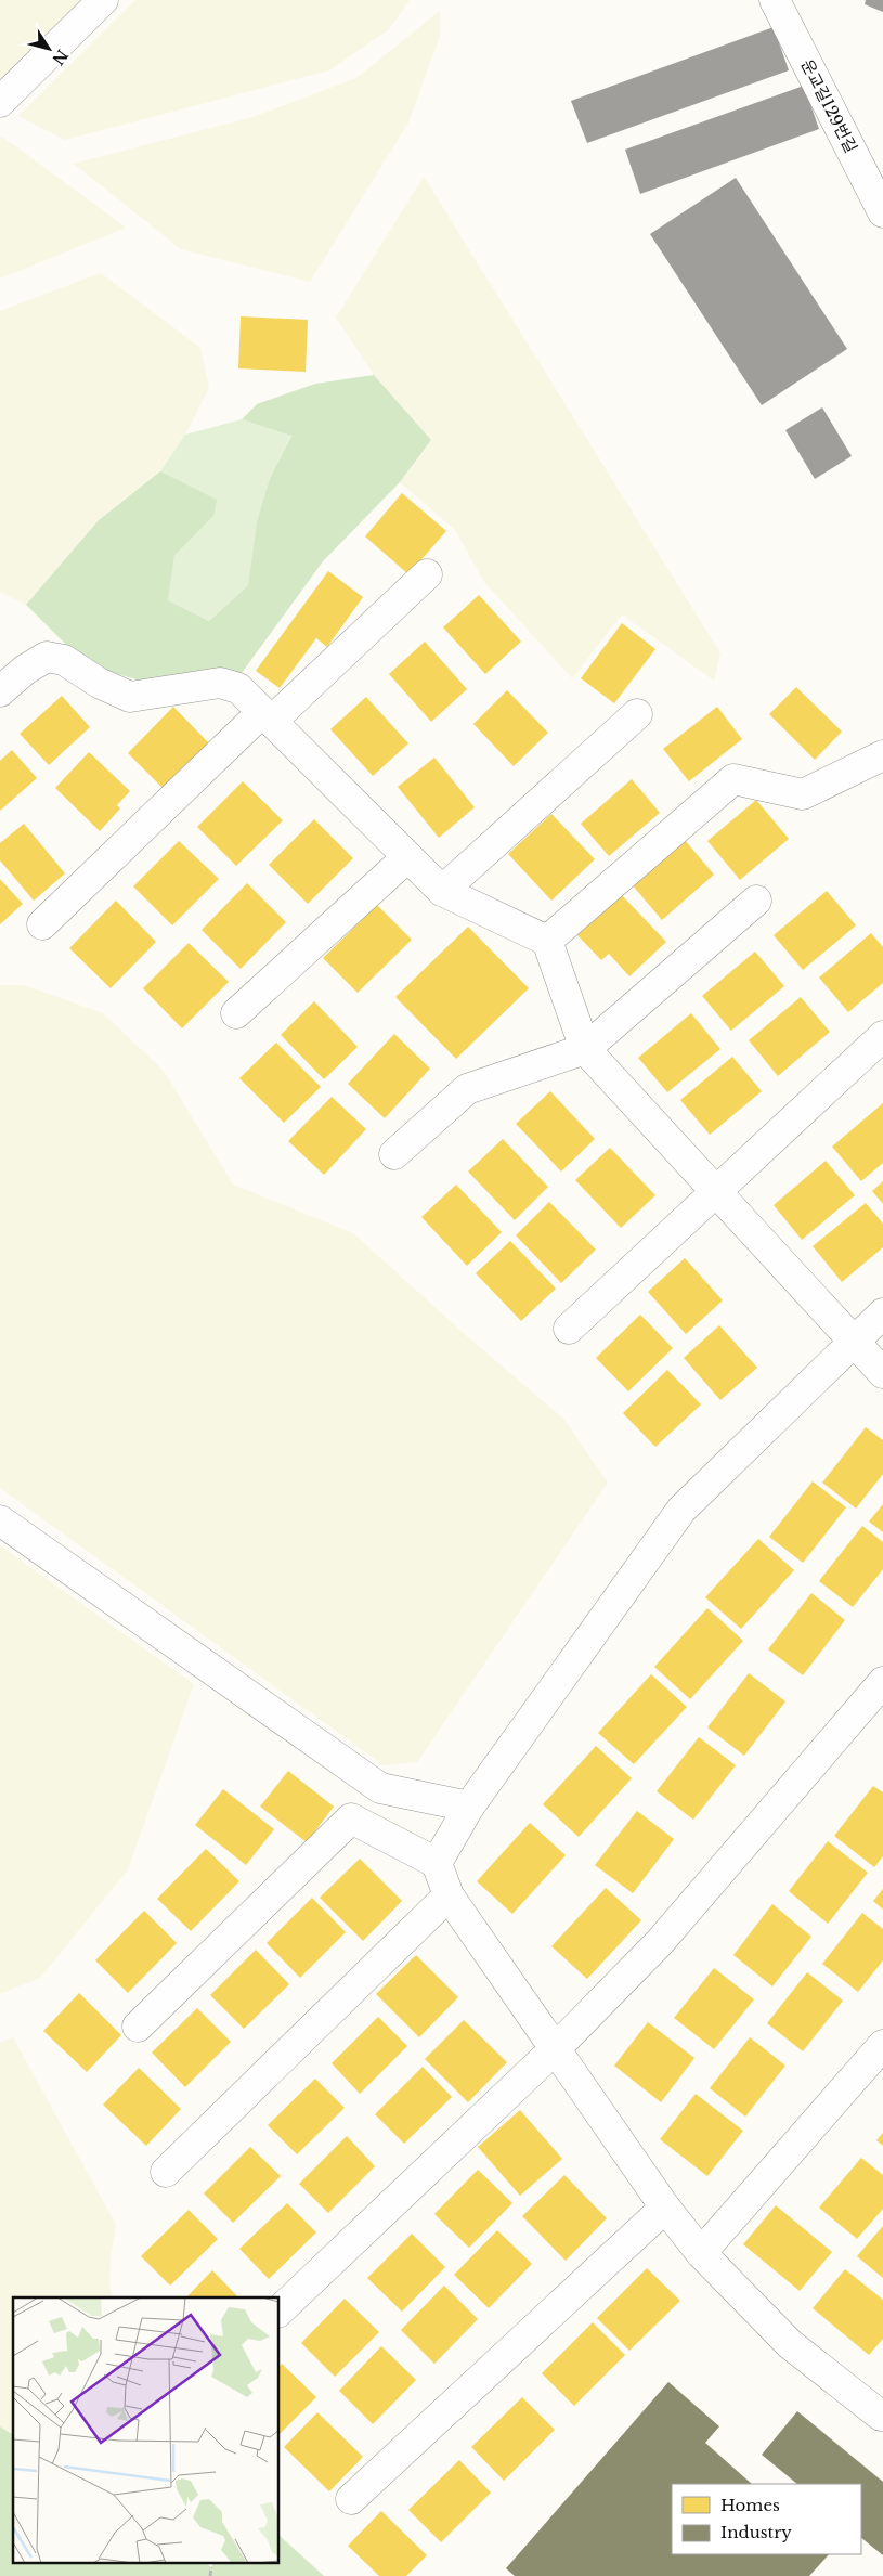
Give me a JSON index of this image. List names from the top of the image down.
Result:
{
  "streets": {
    "street": ["운교길129번길"]
  },
  "legend": ["Homes", "Industry"],
  "north": "bottom right"
}
